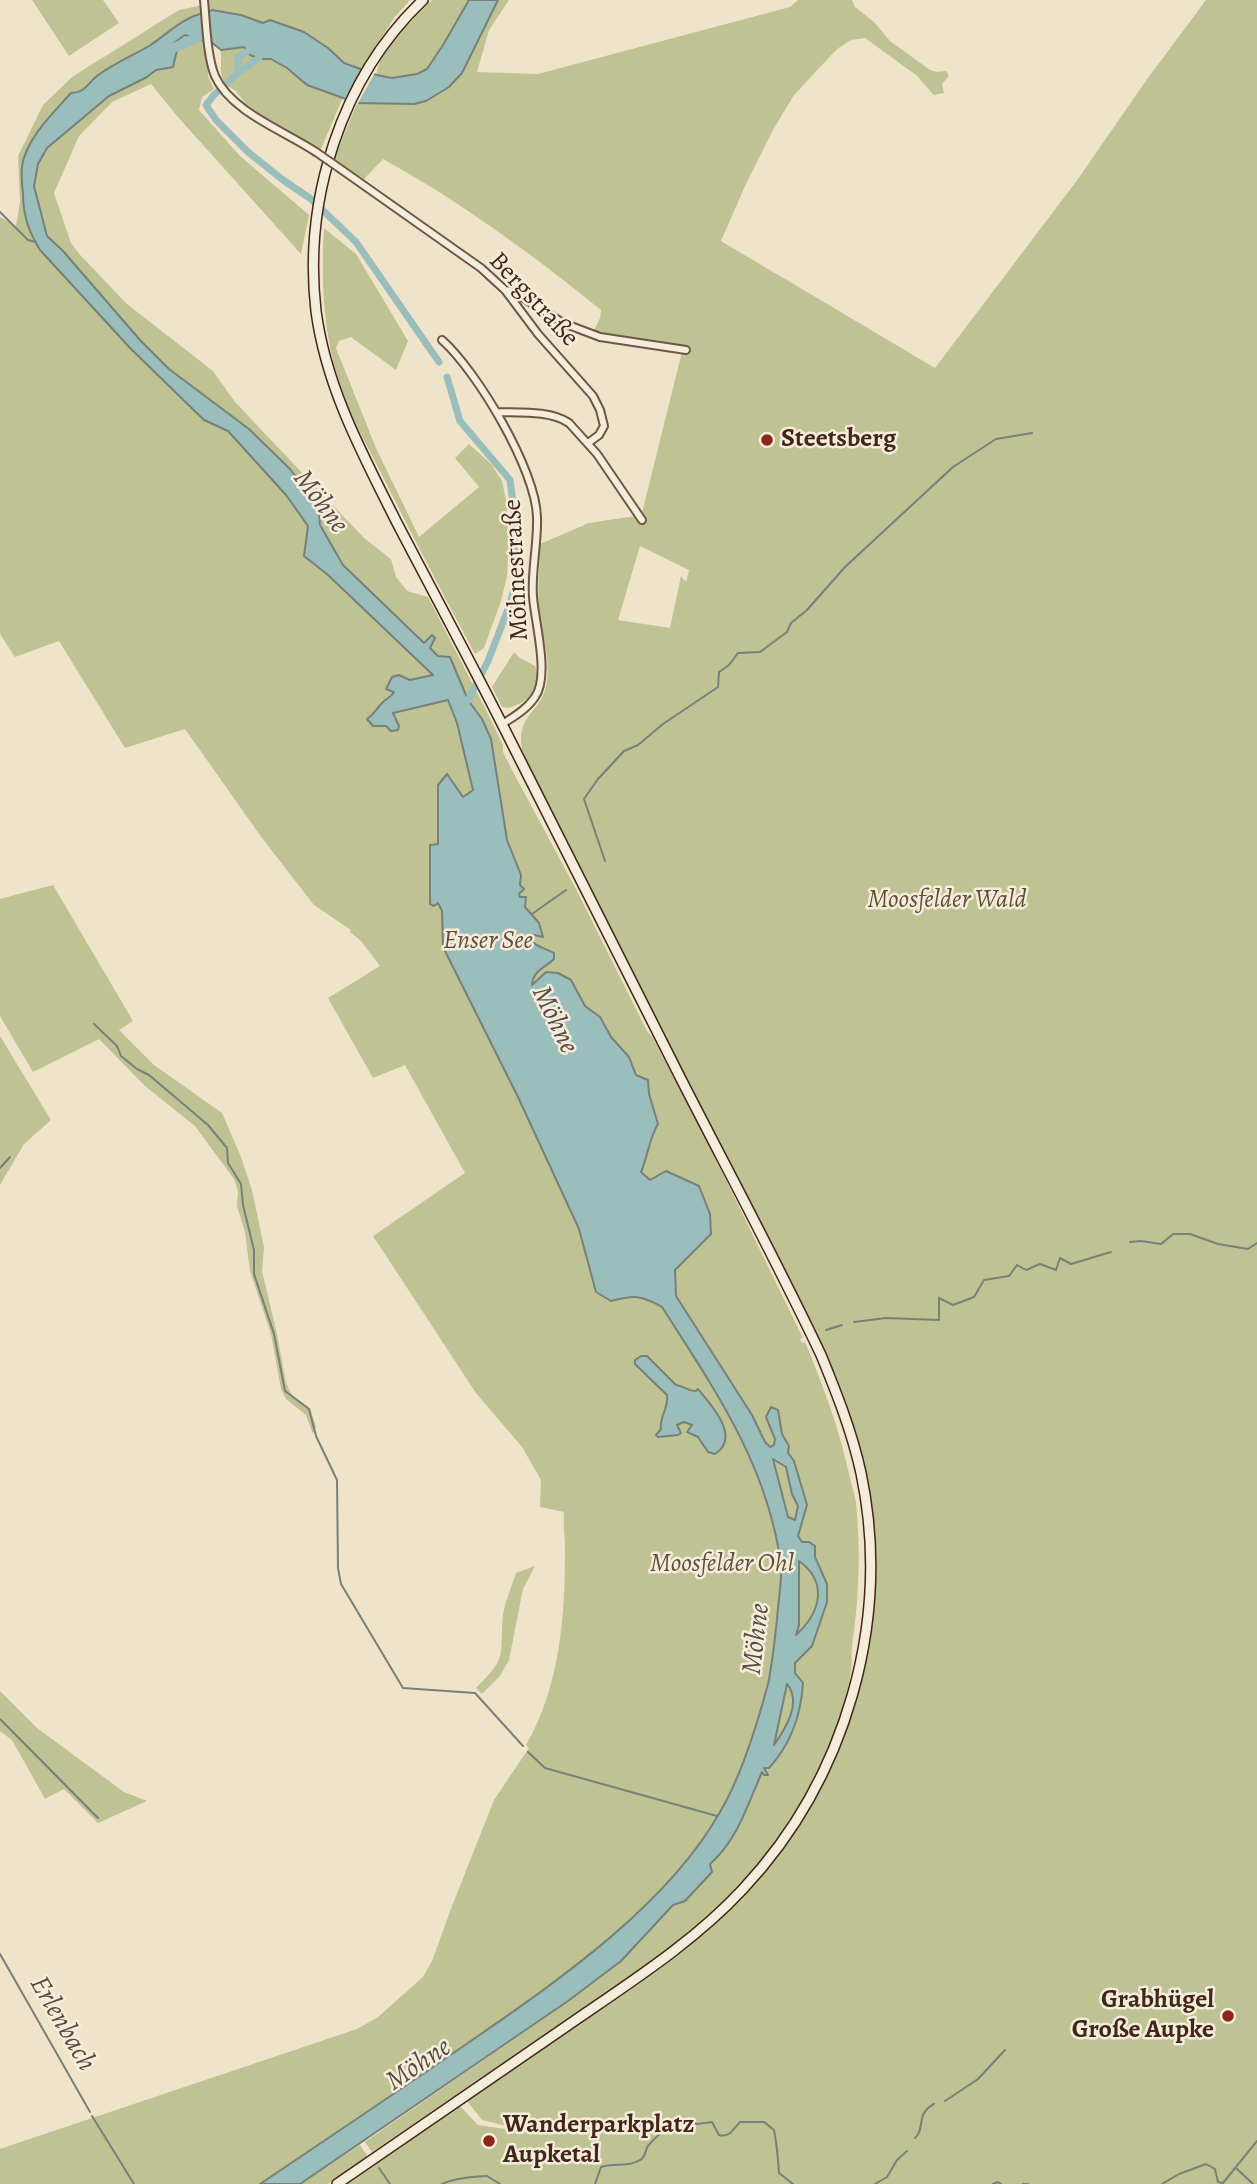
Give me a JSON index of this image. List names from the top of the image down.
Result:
{
  "streets": {
    "street": ["Bergstraße", "Möhnestraße"]
  },
  "water": ["Möhne", "Erlenbach"],
  "parks": ["Moosfelder Wald", "Enser See", "Moosfelder Ohl"],
  "places": ["Steetsberg", "Grabhügel Große Aupke", "Wanderparkplatz Aupketal"]
}
